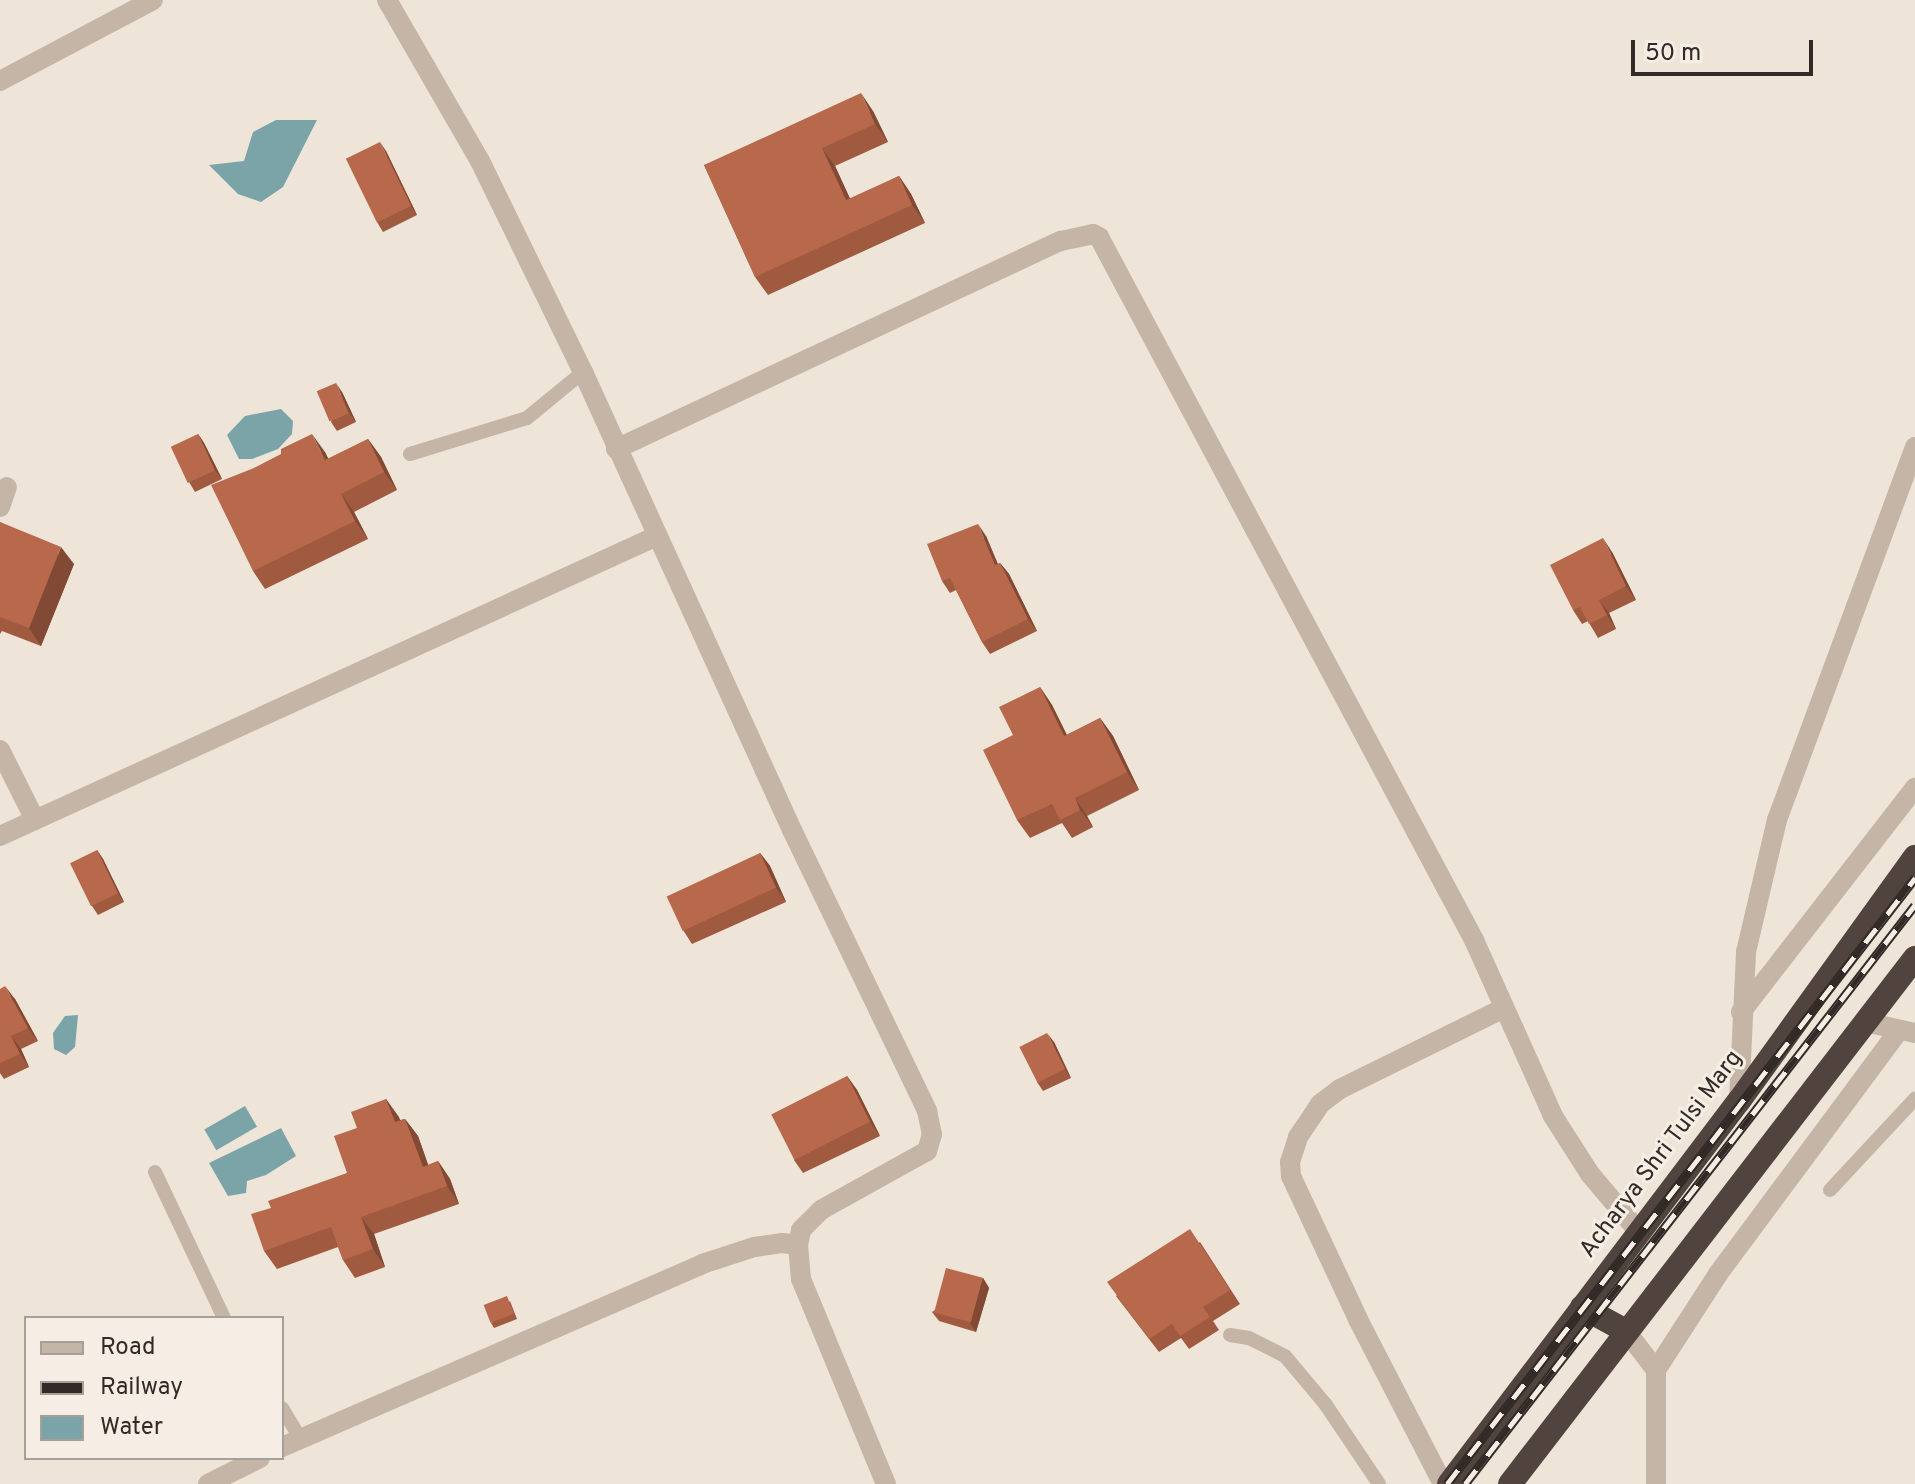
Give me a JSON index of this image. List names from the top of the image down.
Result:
{
  "streets": {
    "highway": ["Acharya Shri Tulsi Marg"]
  },
  "legend": ["Road", "Railway", "Water"],
  "scale_bar": "50 m"
}
